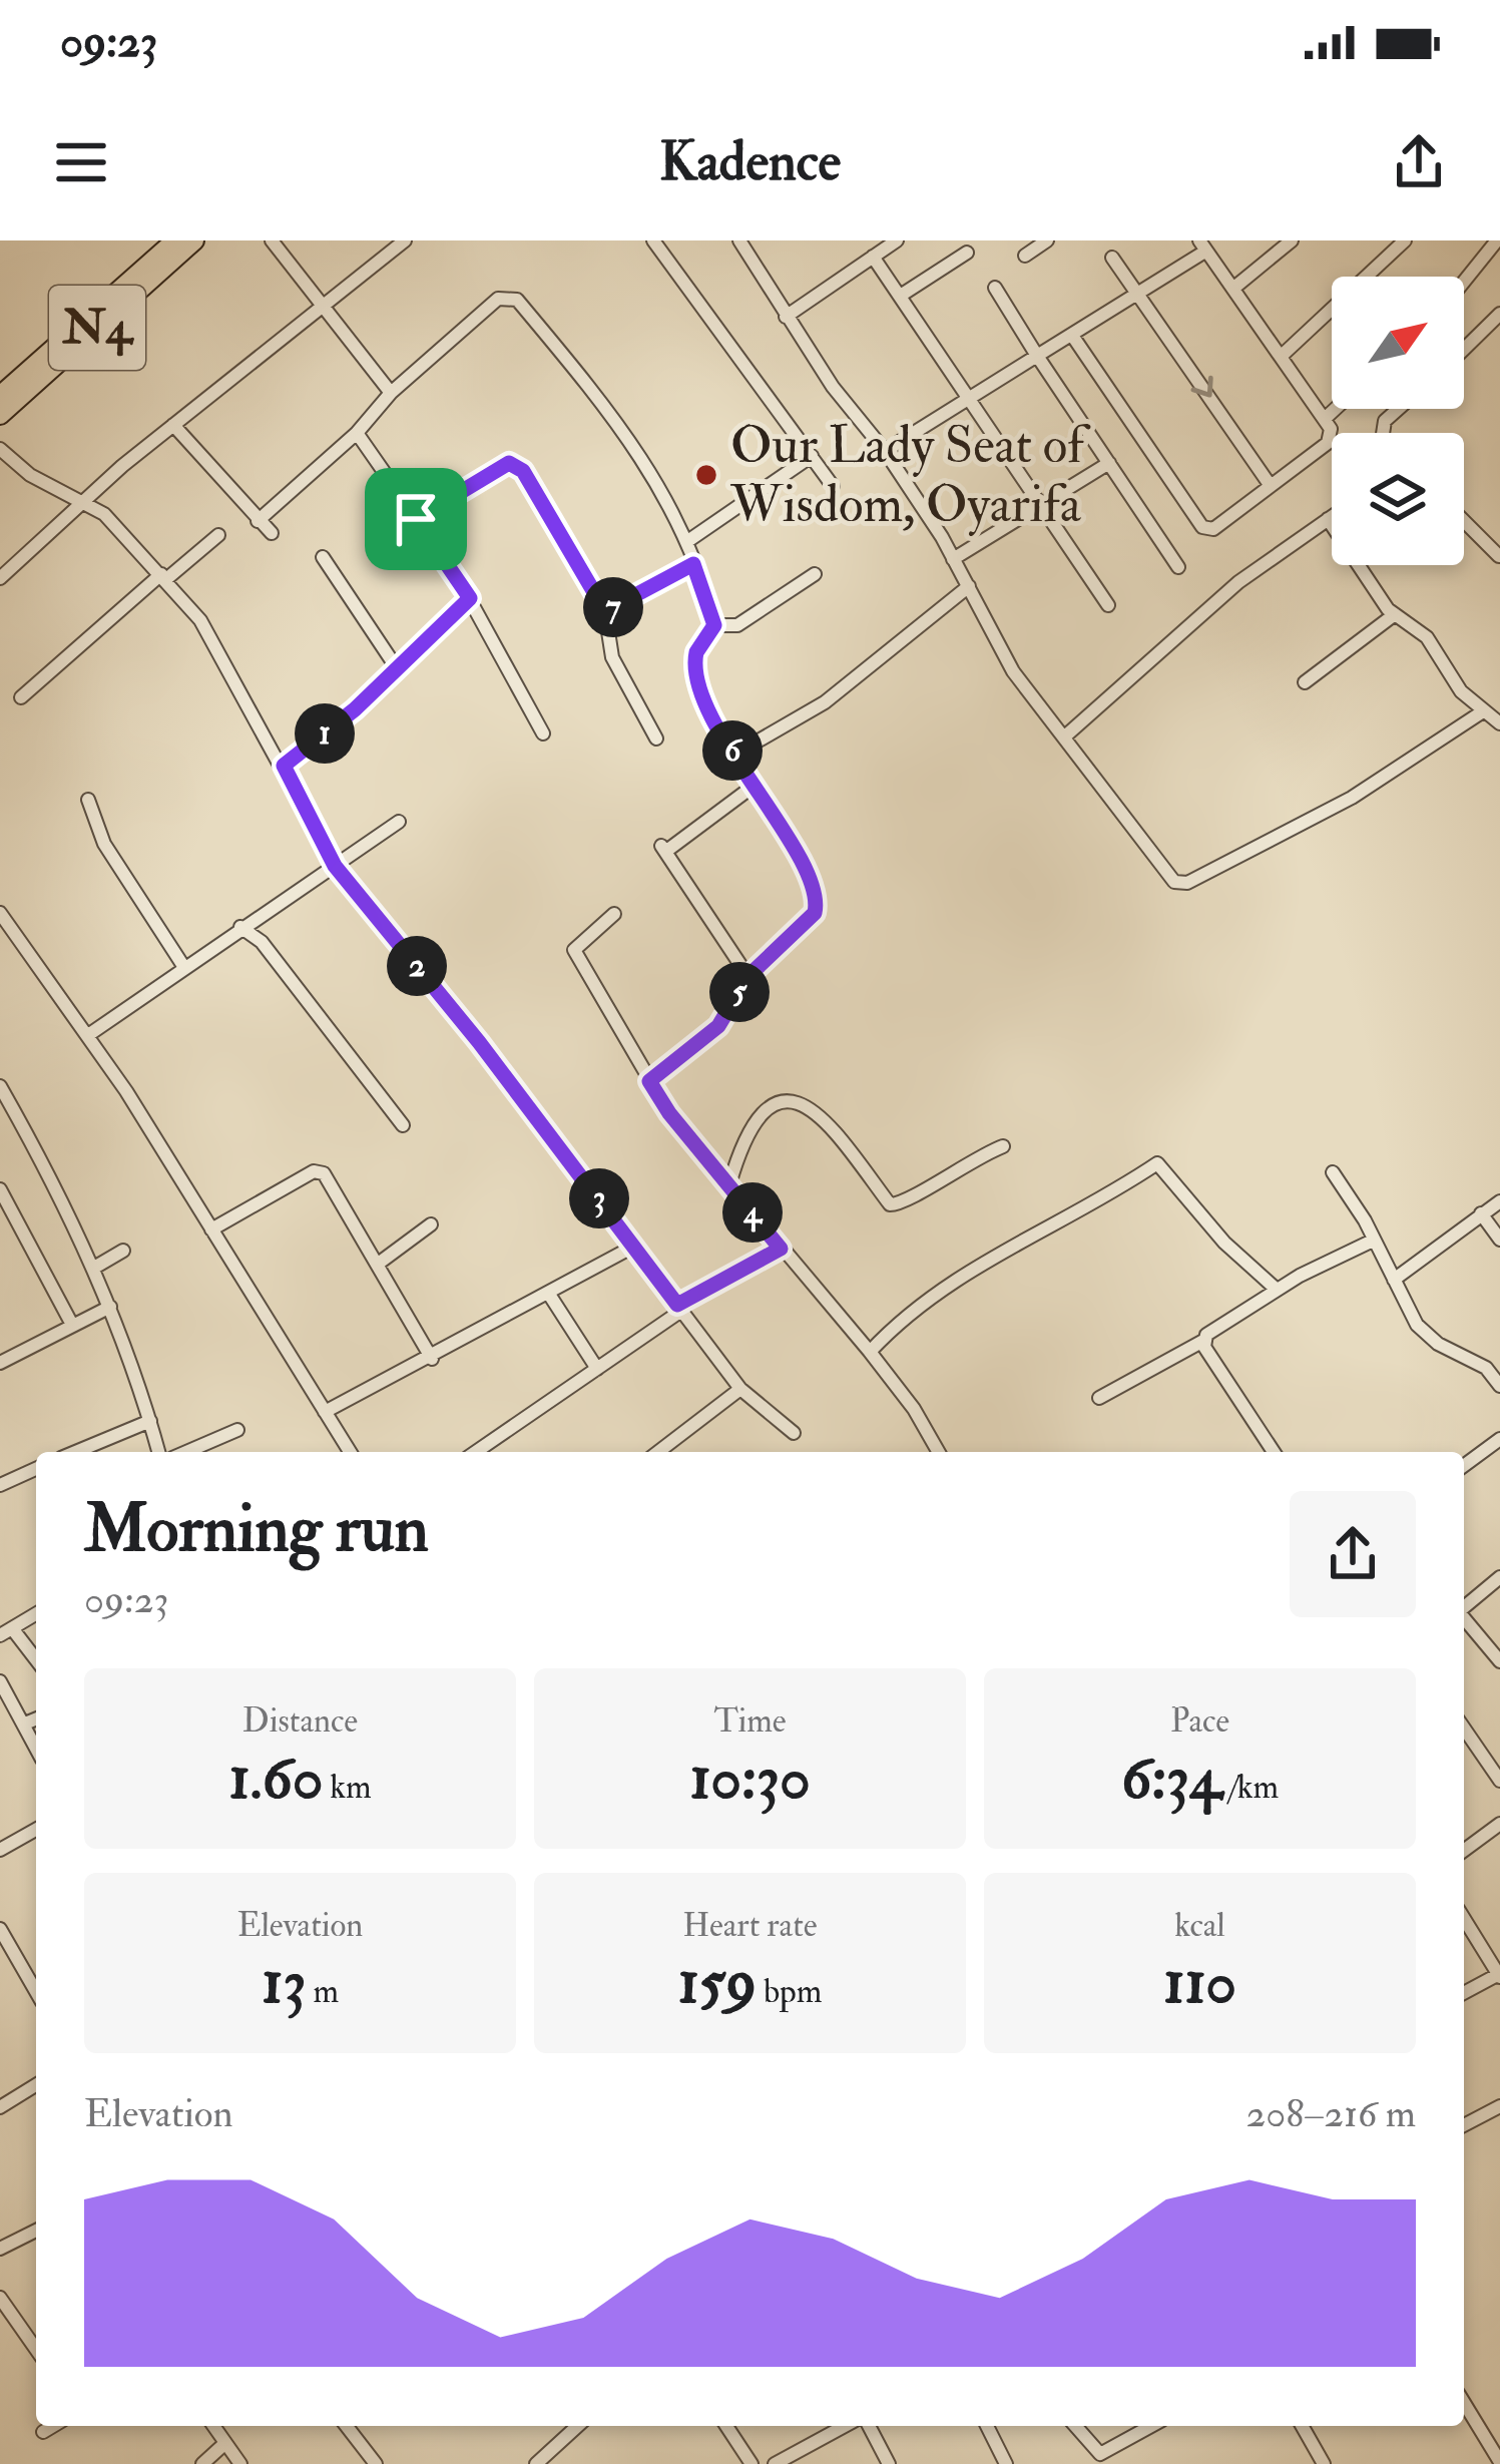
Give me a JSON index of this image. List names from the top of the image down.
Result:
{
  "streets": {
    "highway": ["N4"]
  },
  "places": ["Our Lady Seat of Wisdom, Oyarifa"],
  "north": "top right",
  "page": {
    "status": "09:23",
    "header": "Kadence",
    "pins": [
      "7",
      "1",
      "6",
      "2",
      "5",
      "3",
      "4"
    ],
    "heading": ["Morning run", "09:23"],
    "stats": [
      ["Distance", "1.60 km"],
      ["Time", "10:30"],
      ["Pace", "6:34 /km"],
      ["Elevation", "13 m"],
      ["Heart rate", "159 bpm"],
      ["kcal", "110"]
    ],
    "chart": ["Elevation", "208–216 m"]
  }
}
